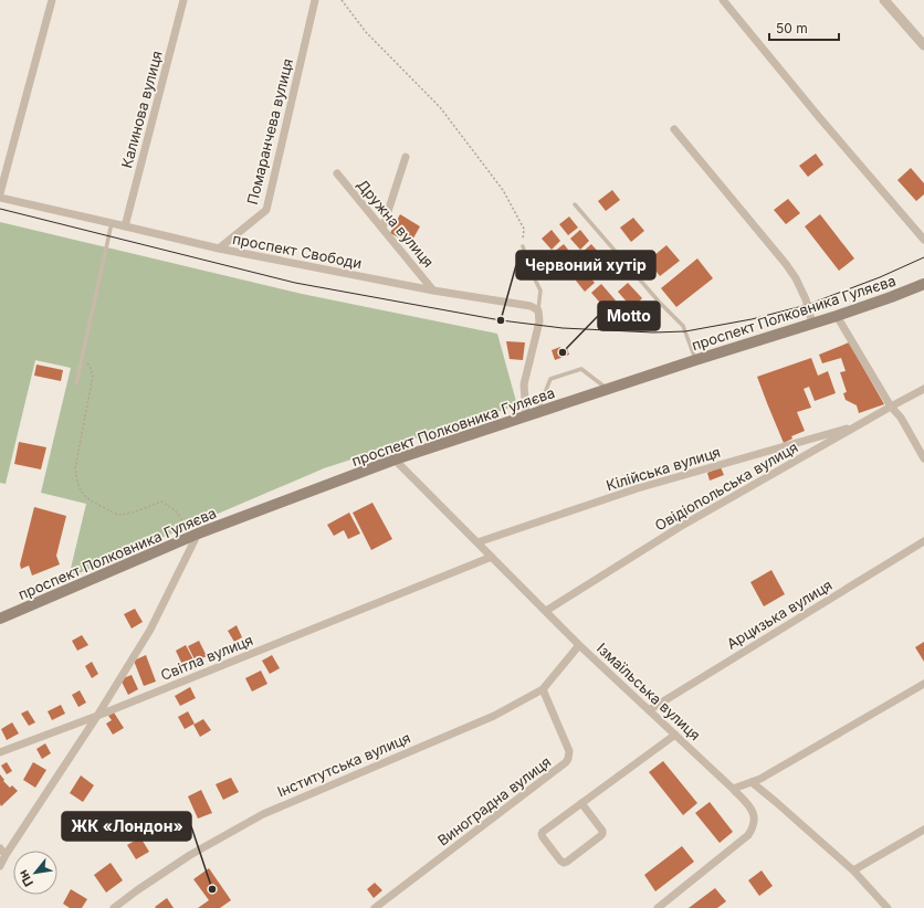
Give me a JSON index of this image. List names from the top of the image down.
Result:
{
  "streets": {
    "main road": ["проспект Полковника Гуляєва"],
    "street": [
      "Калинова вулиця",
      "Помаранчева вулиця",
      "Дружна вулиця",
      "проспект Свободи",
      "Кілійська вулиця",
      "Овідіопольська вулиця",
      "Арцизька вулиця",
      "Світла вулиця",
      "Ізмаїльська вулиця",
      "Інститутська вулиця",
      "Виноградна вулиця"
    ]
  },
  "crossings": [
    ["Калинова вулиця", "проспект Свободи"],
    ["Помаранчева вулиця", "проспект Свободи"],
    ["Дружна вулиця", "проспект Свободи"],
    ["проспект Полковника Гуляєва", "Ізмаїльська вулиця"],
    ["Кілійська вулиця", "Овідіопольська вулиця"],
    ["Кілійська вулиця", "Ізмаїльська вулиця"],
    ["Овідіопольська вулиця", "Ізмаїльська вулиця"],
    ["Арцизька вулиця", "Ізмаїльська вулиця"],
    ["Світла вулиця", "Ізмаїльська вулиця"],
    ["Ізмаїльська вулиця", "Інститутська вулиця"],
    ["Інститутська вулиця", "Виноградна вулиця"]
  ],
  "places": ["Червоний хутір", "Motto", "ЖК «Лондон»"],
  "scale_bar": "50 m",
  "north": "bottom left"
}
